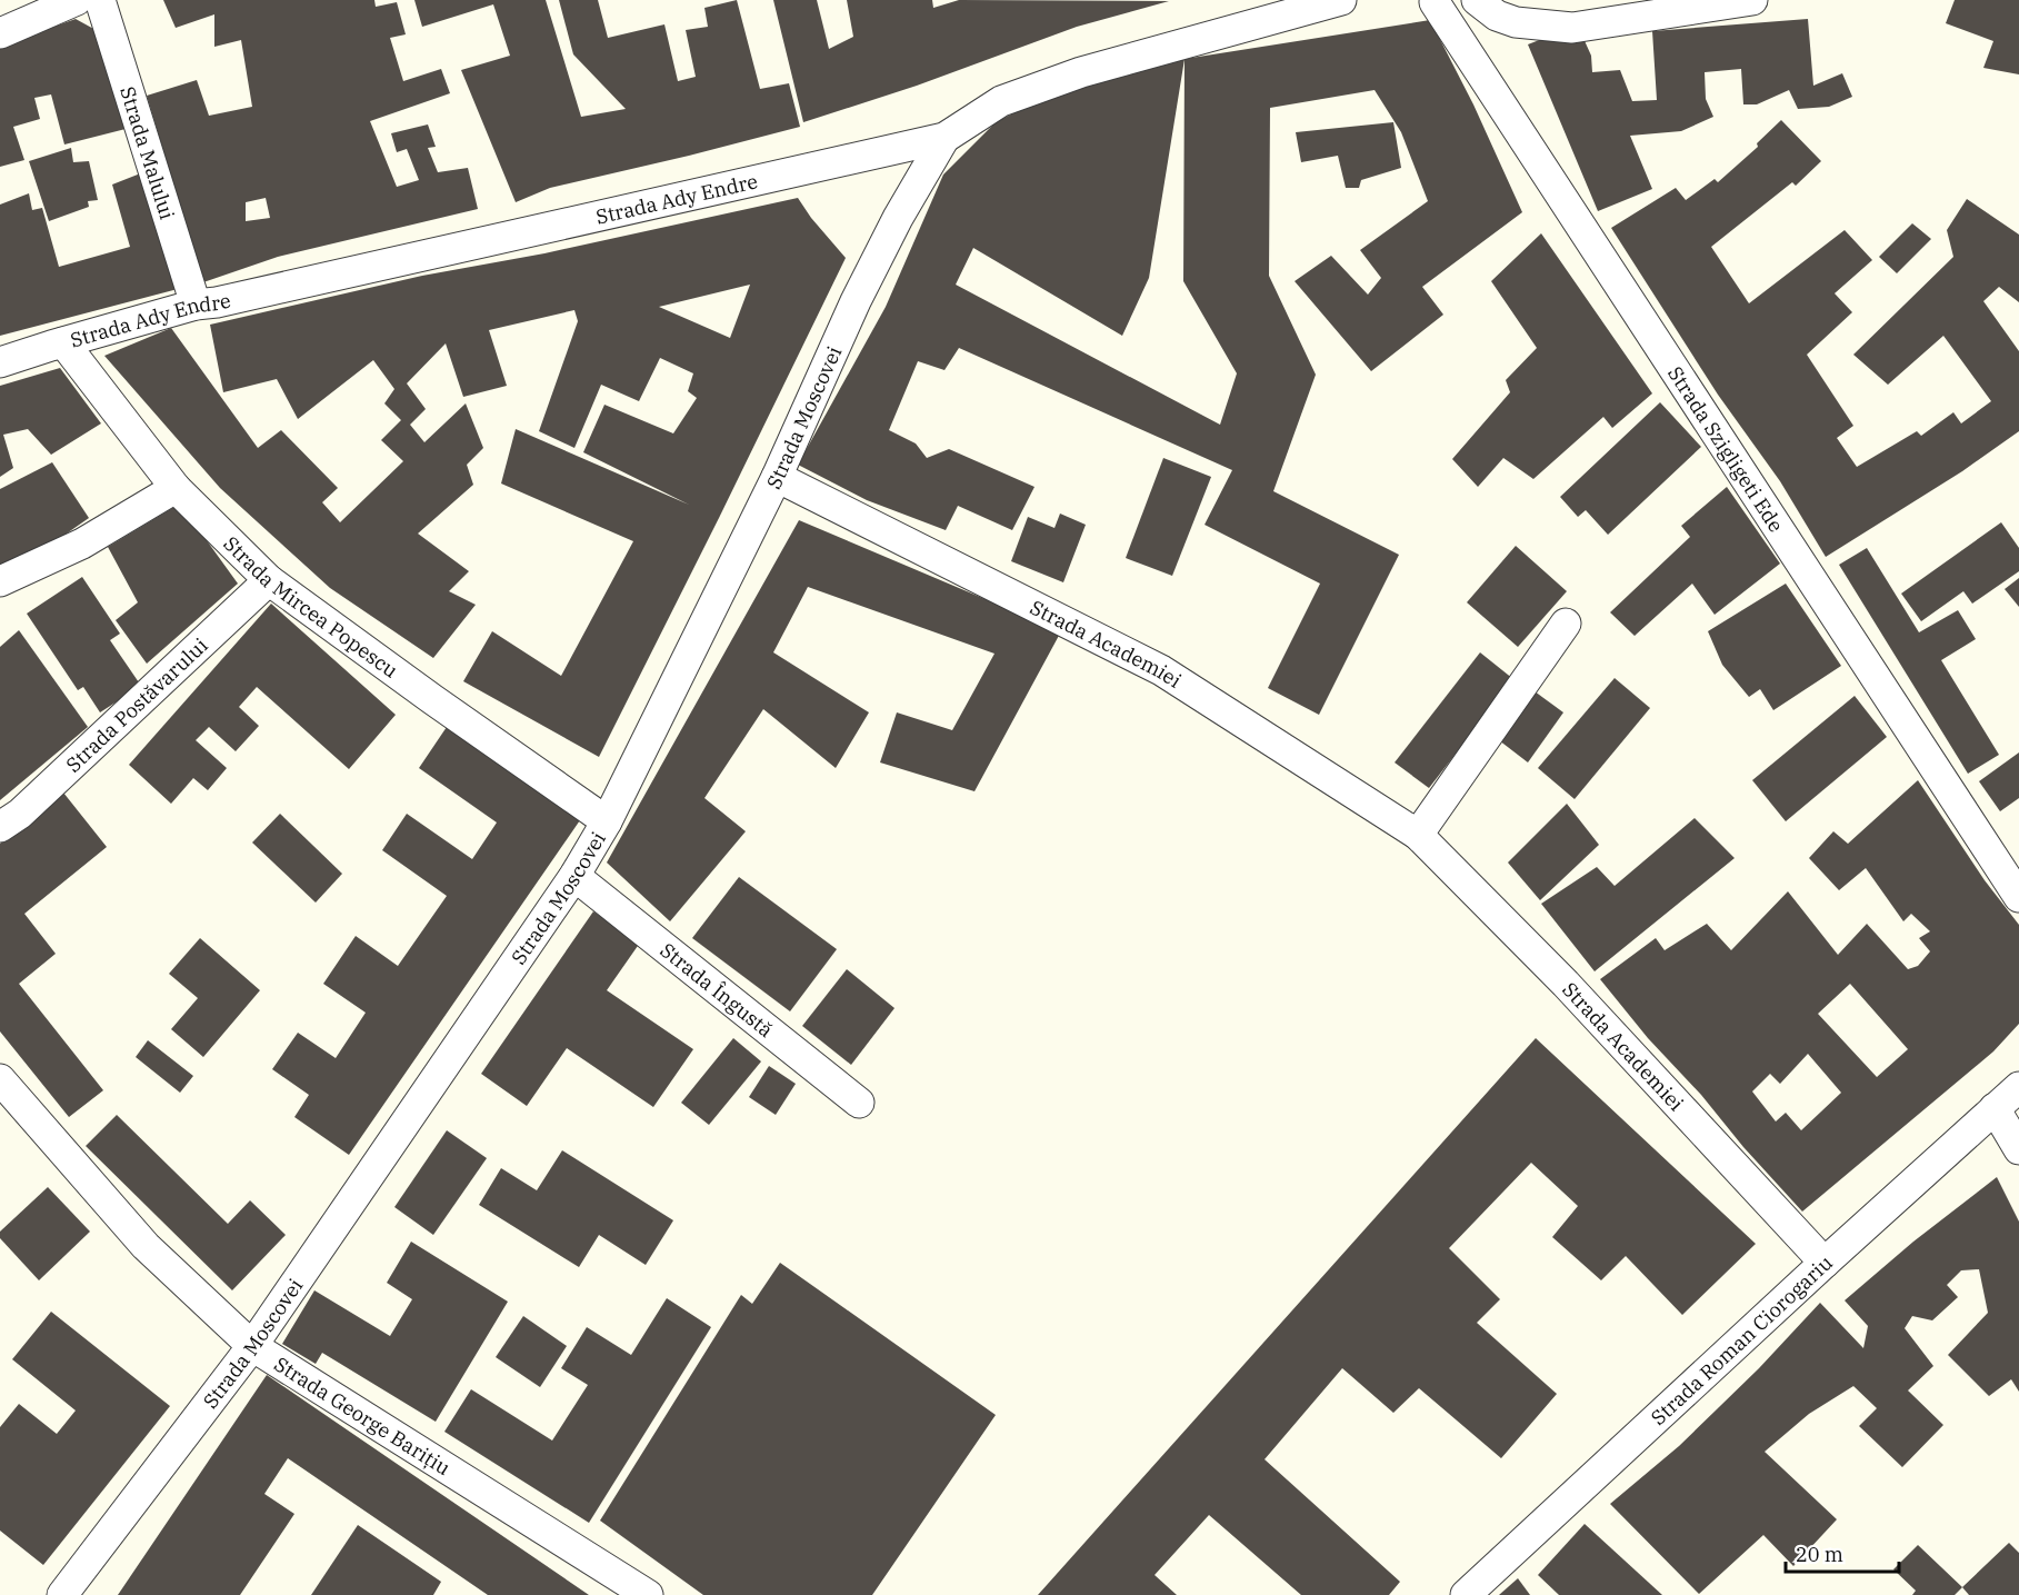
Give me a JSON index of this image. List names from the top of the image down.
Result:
{
  "streets": {
    "street": [
      "Strada Malului",
      "Strada Ady Endre",
      "Strada Moscovei",
      "Strada Szigligeti Ede",
      "Strada Mircea Popescu",
      "Strada Academiei",
      "Strada Postăvarului",
      "Strada Îngustă",
      "Strada Roman Ciorogariu",
      "Strada George Barițiu"
    ]
  },
  "crossings": [
    ["Strada Malului", "Strada Ady Endre"],
    ["Strada Ady Endre", "Strada Moscovei"],
    ["Strada Ady Endre", "Strada Mircea Popescu"],
    ["Strada Moscovei", "Strada Mircea Popescu"],
    ["Strada Moscovei", "Strada Academiei"],
    ["Strada Moscovei", "Strada Îngustă"],
    ["Strada Moscovei", "Strada George Barițiu"],
    ["Strada Mircea Popescu", "Strada Postăvarului"],
    ["Strada Academiei", "Strada Roman Ciorogariu"]
  ],
  "scale_bar": "20 m"
}
